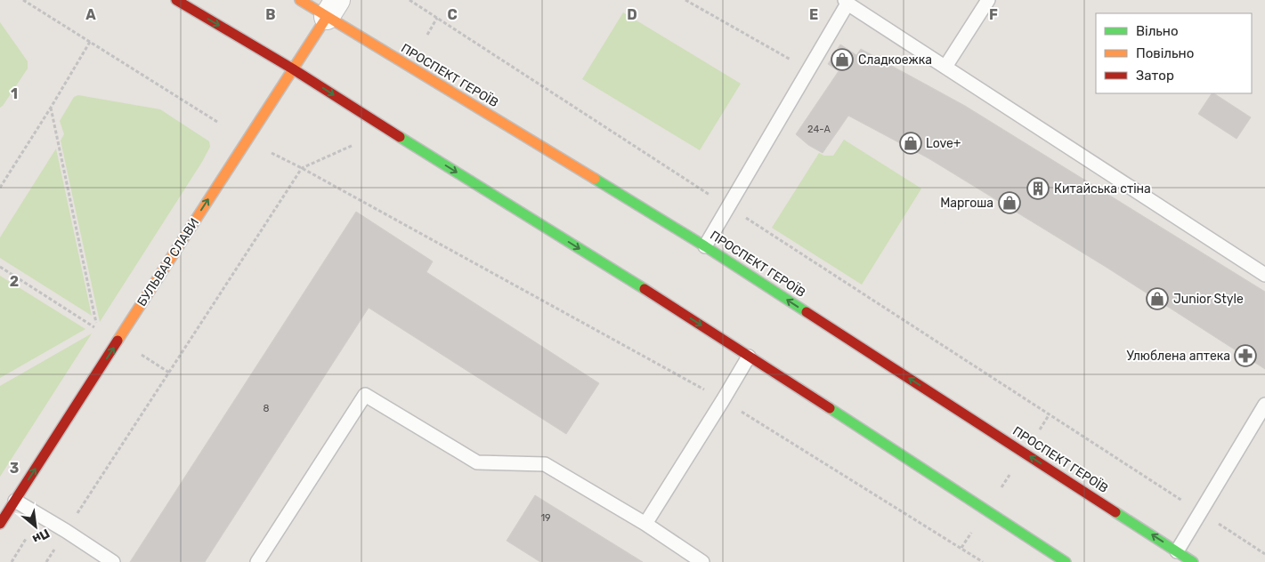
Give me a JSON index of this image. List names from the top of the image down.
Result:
{
  "streets": {
    "main road": ["ПРОСПЕКТ ГЕРОЇВ", "БУЛЬВАР СЛАВИ"]
  },
  "crossings": [
    ["ПРОСПЕКТ ГЕРОЇВ", "БУЛЬВАР СЛАВИ"]
  ],
  "one_way": ["БУЛЬВАР СЛАВИ"],
  "places": {
    "shop": [
      "Сладкоежка",
      "Love+",
      "Маргоша",
      "Junior Style"
    ],
    "building": ["Китайська стіна"],
    "pharmacy": ["Улюблена аптека"]
  },
  "house_numbers": ["24-А", "8", "19"],
  "legend": ["Вільно", "Повільно", "Затор"],
  "north": "bottom right",
  "grid": {
    "columns": [
      "A",
      "B",
      "C",
      "D",
      "E",
      "F"
    ],
    "rows": ["1", "2", "3"]
  }
}
